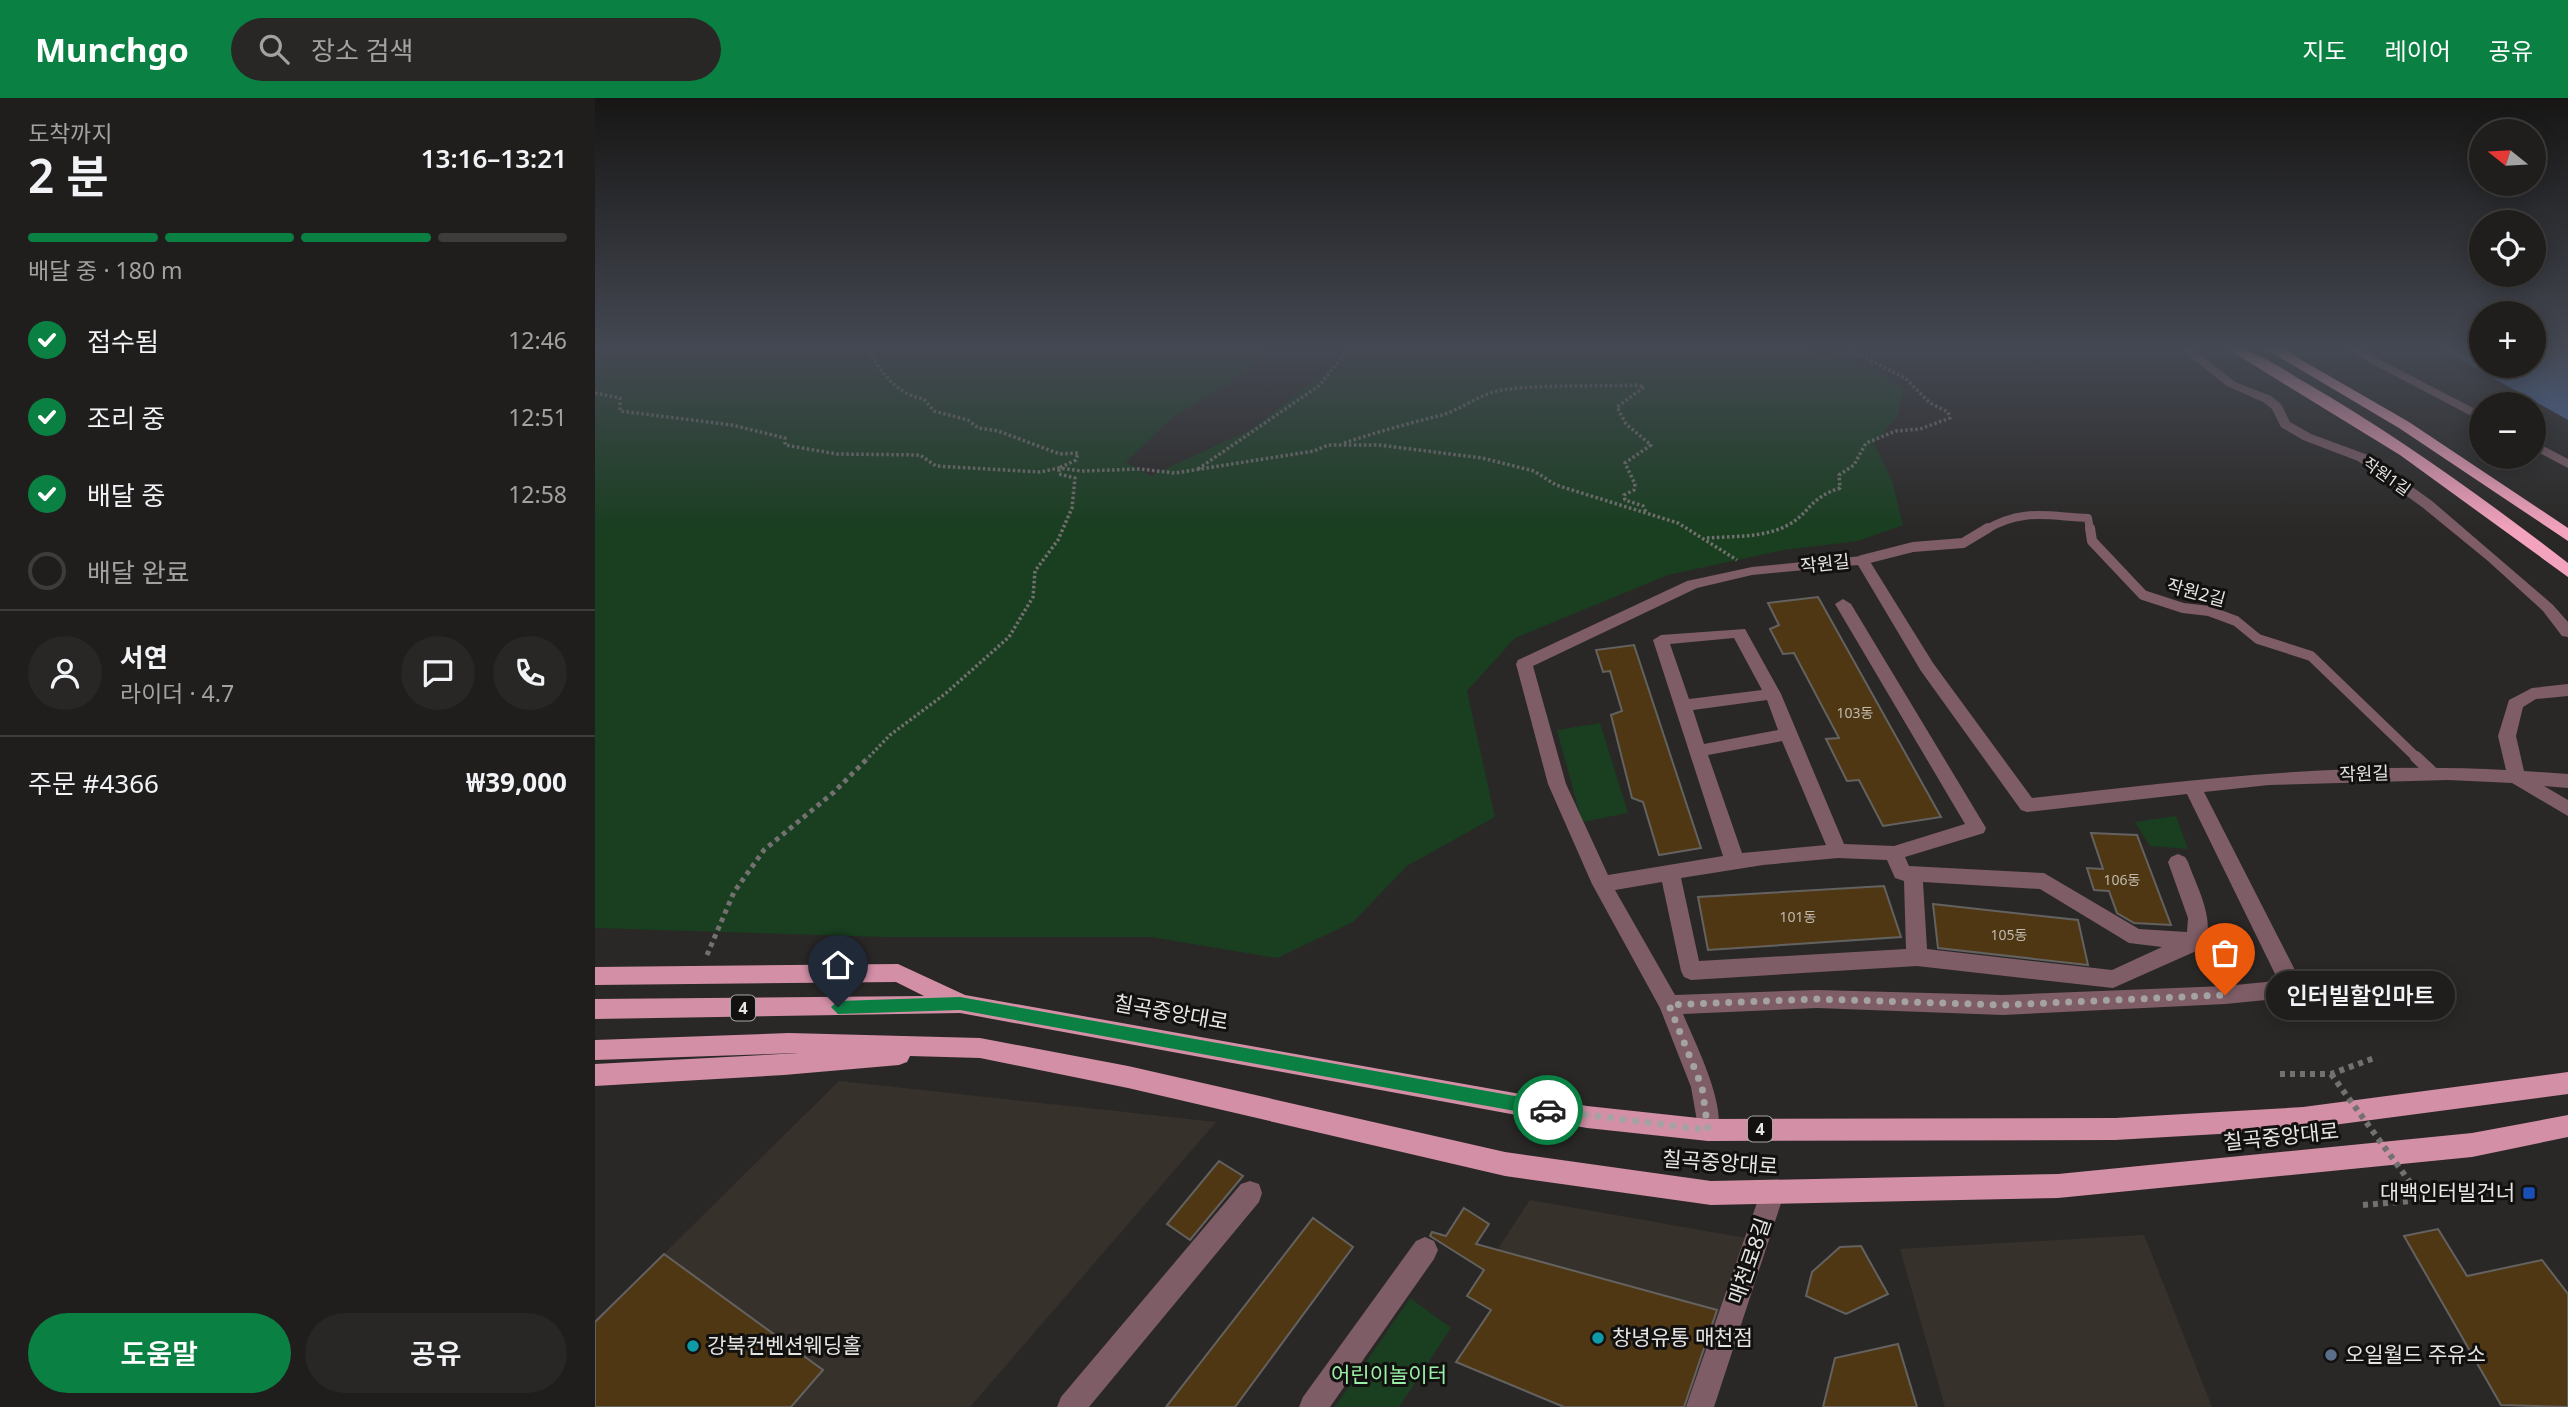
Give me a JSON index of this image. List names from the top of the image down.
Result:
{
  "streets": {
    "main road": ["4", "칠곡중앙대로"],
    "street": ["작원1길", "작원길", "매천로8길"],
    "lane": ["작원2길"]
  },
  "crossings": [
    ["작원길", "작원2길"],
    ["작원길", "칠곡중앙대로"],
    ["칠곡중앙대로", "매천로8길"]
  ],
  "parks": ["어린이놀이터"],
  "places": {
    "other": [
      "인터빌할인마트",
      "창녕유통 매천점",
      "강북컨벤션웨딩홀",
      "오일월드 주유소"
    ],
    "transit": ["대백인터빌건너"]
  },
  "house_numbers": [
    "103동",
    "106동",
    "101동",
    "105동"
  ],
  "north": "left",
  "page": {
    "header": "Munchgo",
    "search": "장소 검색",
    "nav": ["지도", "레이어", "공유"],
    "heading": ["2 분", "도착까지", "13:16–13:21"],
    "panel": [
      "서연",
      "라이더 · 4.7",
      "주문 #4366",
      "₩39,000"
    ],
    "map_buttons": ["+", "−"],
    "bar": "배달 중 · 180 m",
    "list": [
      ["접수됨", "12:46"],
      ["조리 중", "12:51"],
      ["배달 중", "12:58"],
      "배달 완료"
    ],
    "bubble": "인터빌할인마트",
    "buttons": ["도움말", "공유"]
  }
}
